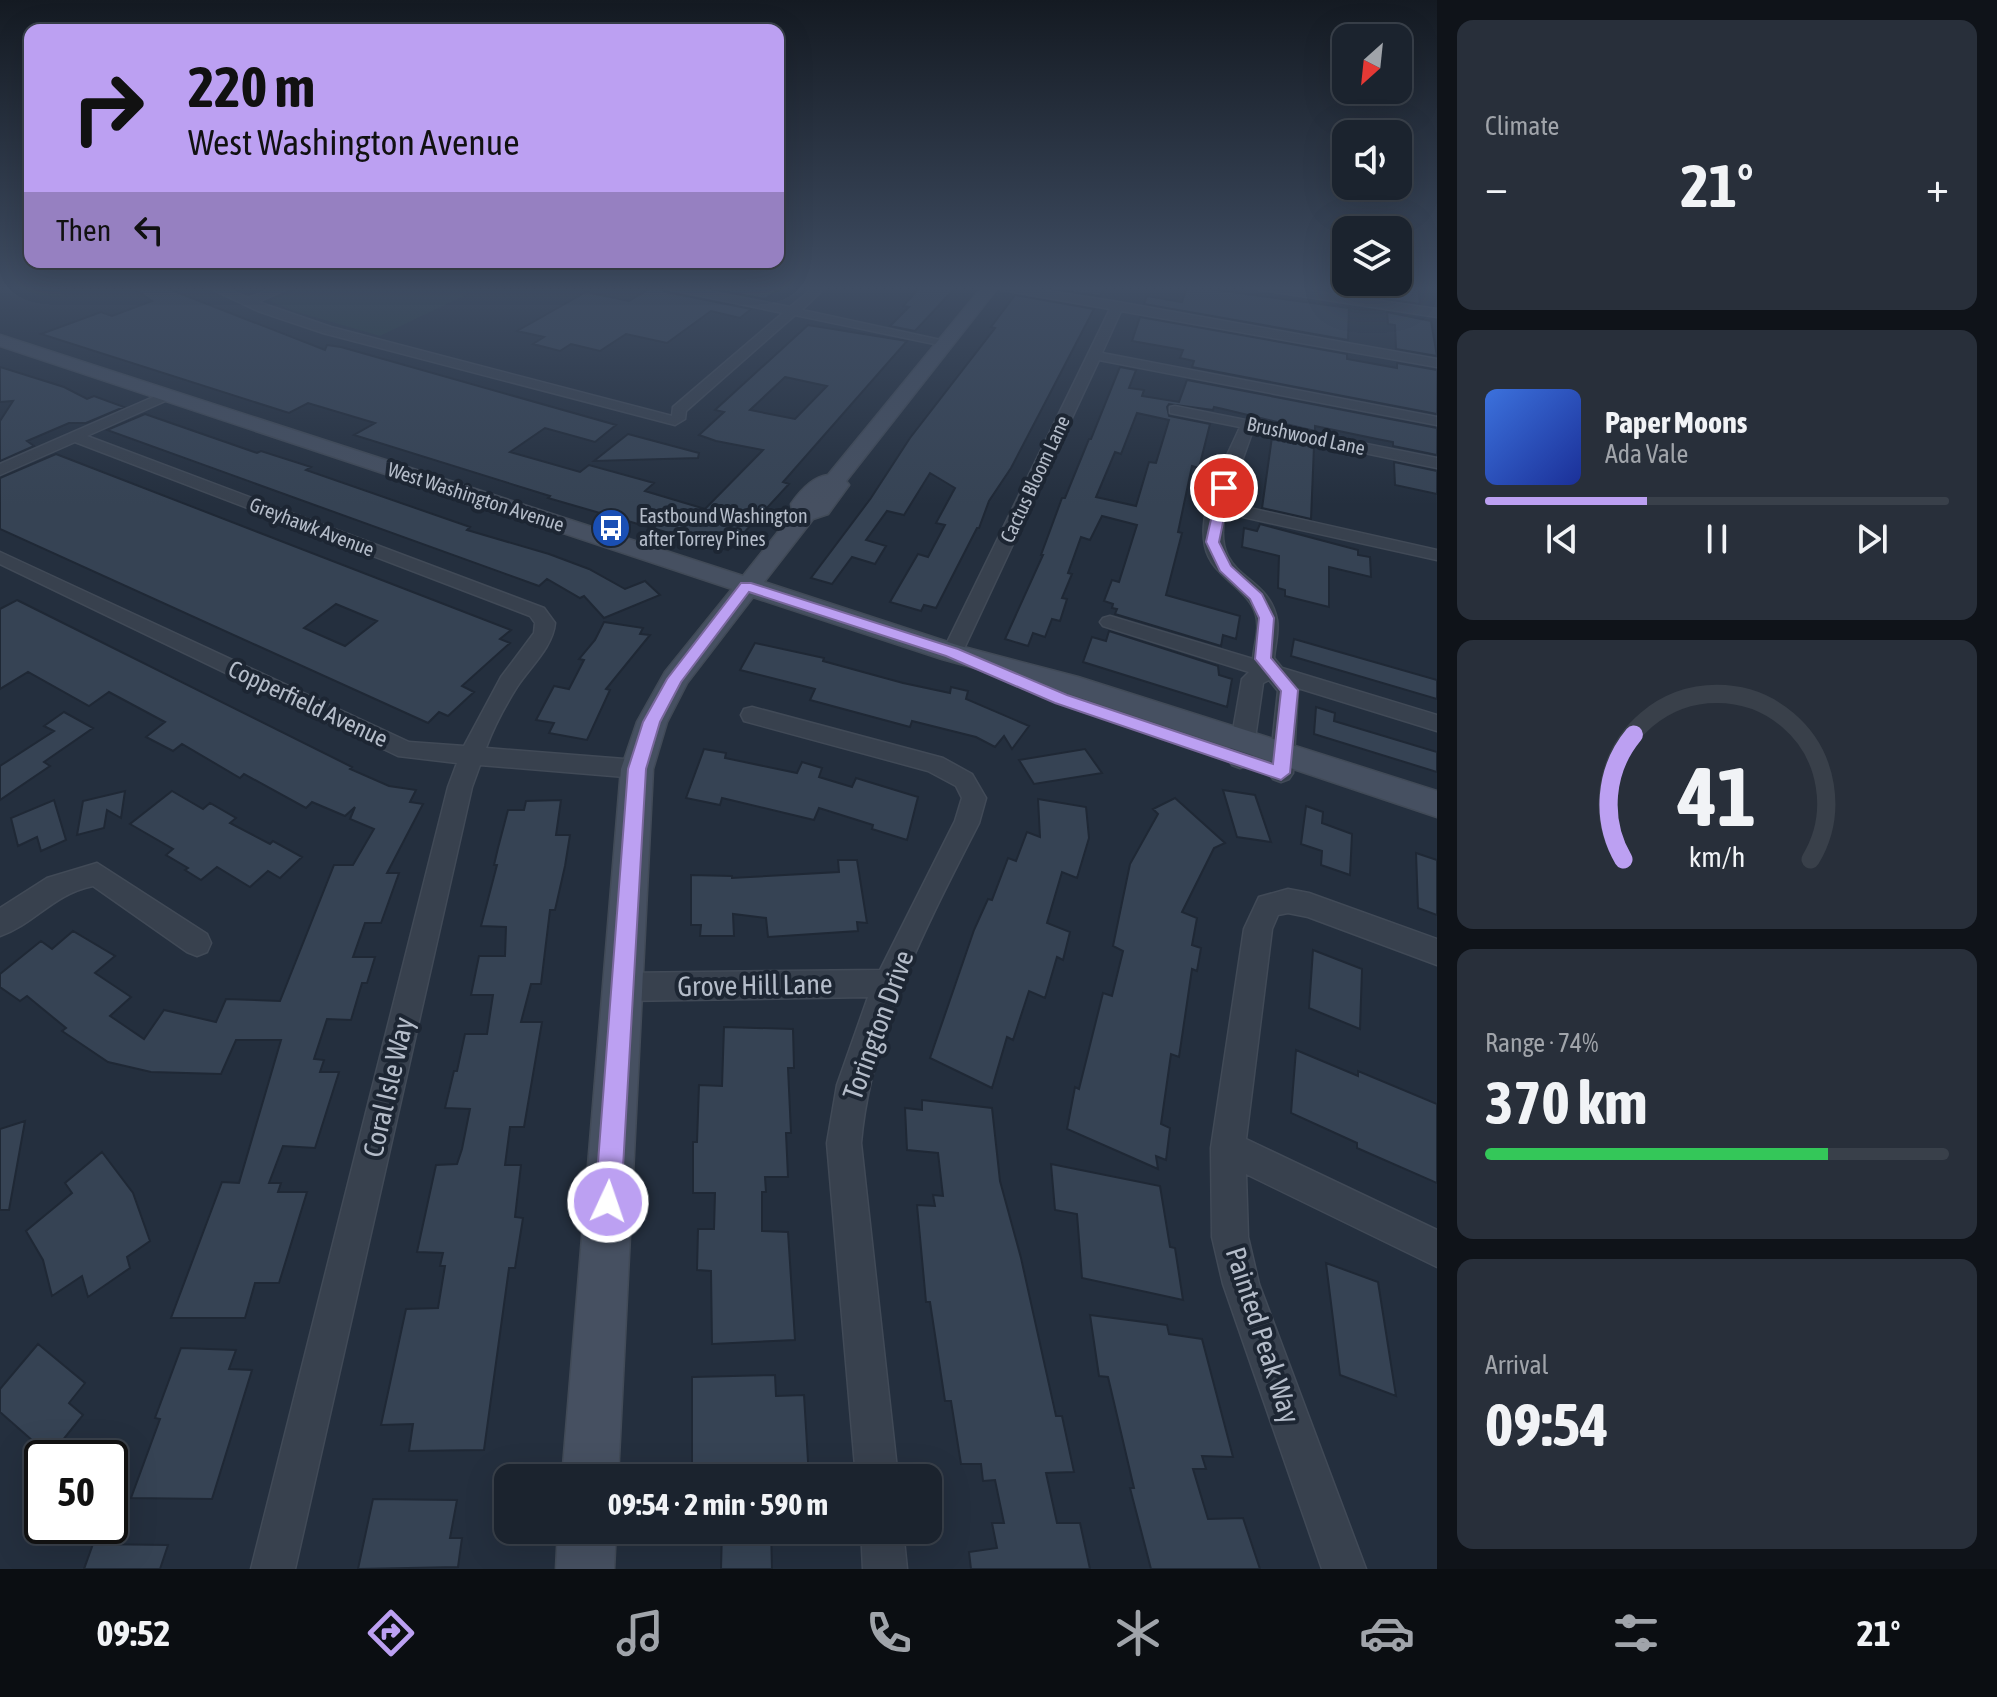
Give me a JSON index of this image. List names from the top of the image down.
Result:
{
  "streets": {
    "main road": ["West Washington Avenue"],
    "street": [
      "Brushwood Lane",
      "Cactus Bloom Lane",
      "Greyhawk Avenue",
      "Copperfield Avenue",
      "Grove Hill Lane",
      "Torington Drive",
      "Coral Isle Way",
      "Painted Peak Way"
    ]
  },
  "crossings": [
    ["Cactus Bloom Lane", "West Washington Avenue"],
    ["Greyhawk Avenue", "Coral Isle Way"],
    ["Copperfield Avenue", "Coral Isle Way"],
    ["Grove Hill Lane", "Torington Drive"]
  ],
  "places": {
    "bus stop": ["Eastbound Washington after Torrey Pines"]
  },
  "north": "bottom left",
  "page": {
    "tile": [
      "Climate",
      ["Range · 74%", "370 km"],
      ["Arrival", "09:54"]
    ],
    "turn": ["220 m", "West Washington Avenue"],
    "heat": ["−", "21°", "+"],
    "then": "Then",
    "song": ["Paper Moons", "Ada Vale"],
    "limit": "50",
    "trip": "09:54 · 2 min · 590 m",
    "tabs": ["09:52", "21°"],
    "gauge": ["41", "km/h"]
  }
}
